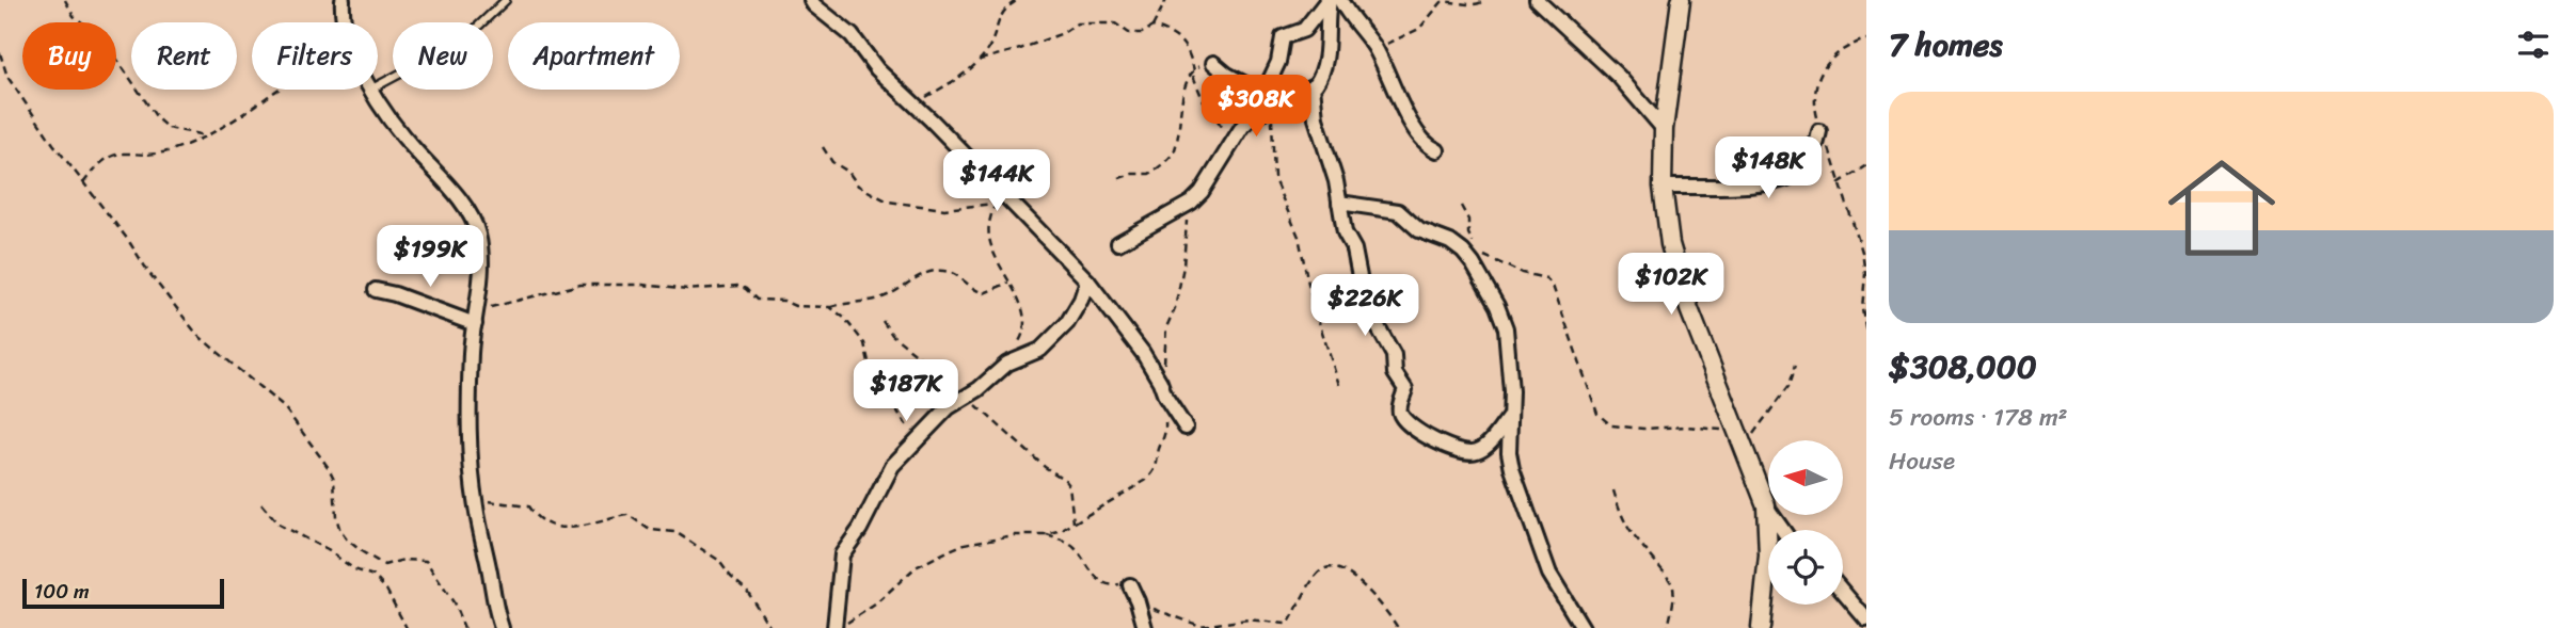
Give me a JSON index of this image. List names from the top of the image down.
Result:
{
  "scale_bar": "100 m",
  "north": "left",
  "page": {
    "heading": "7 homes",
    "chip": [
      "Buy",
      "Rent",
      "Filters",
      "New",
      "Apartment"
    ],
    "price": [
      "$308K",
      "$148K",
      "$144K",
      "$199K",
      "$102K",
      "$226K",
      "$187K"
    ],
    "list": [
      {
        "name": "$308,000",
        "note": "5 rooms · 178 m² · House"
      }
    ],
    "scale": "100 m"
  }
}
